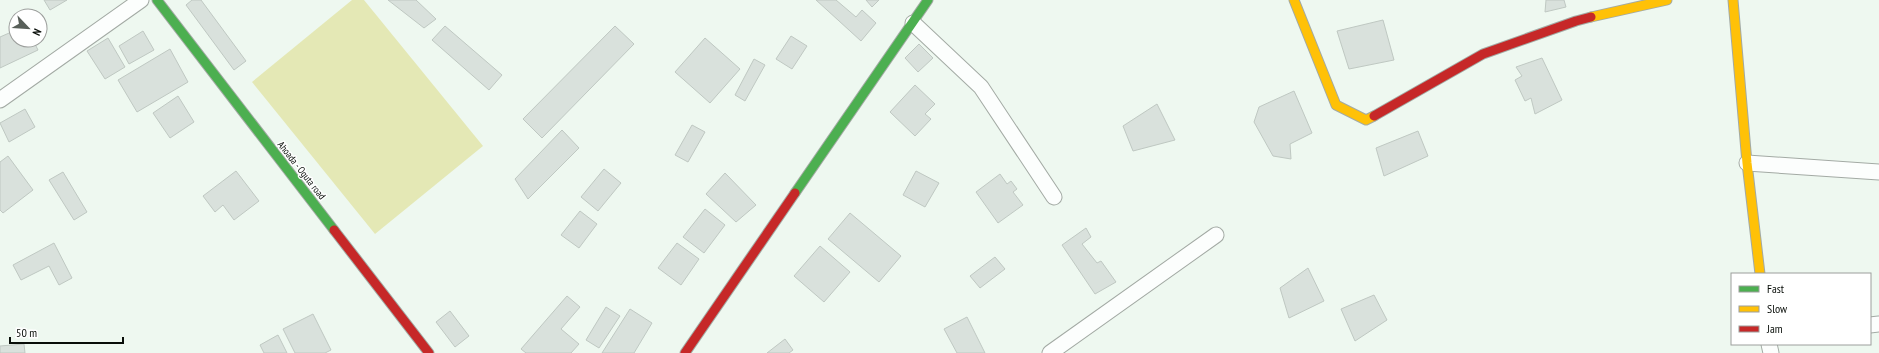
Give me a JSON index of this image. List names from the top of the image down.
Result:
{
  "streets": {
    "street": ["Ahoada - Oguta road"]
  },
  "legend": ["Fast", "Slow", "Jam"],
  "scale_bar": "50 m",
  "north": "bottom right"
}
